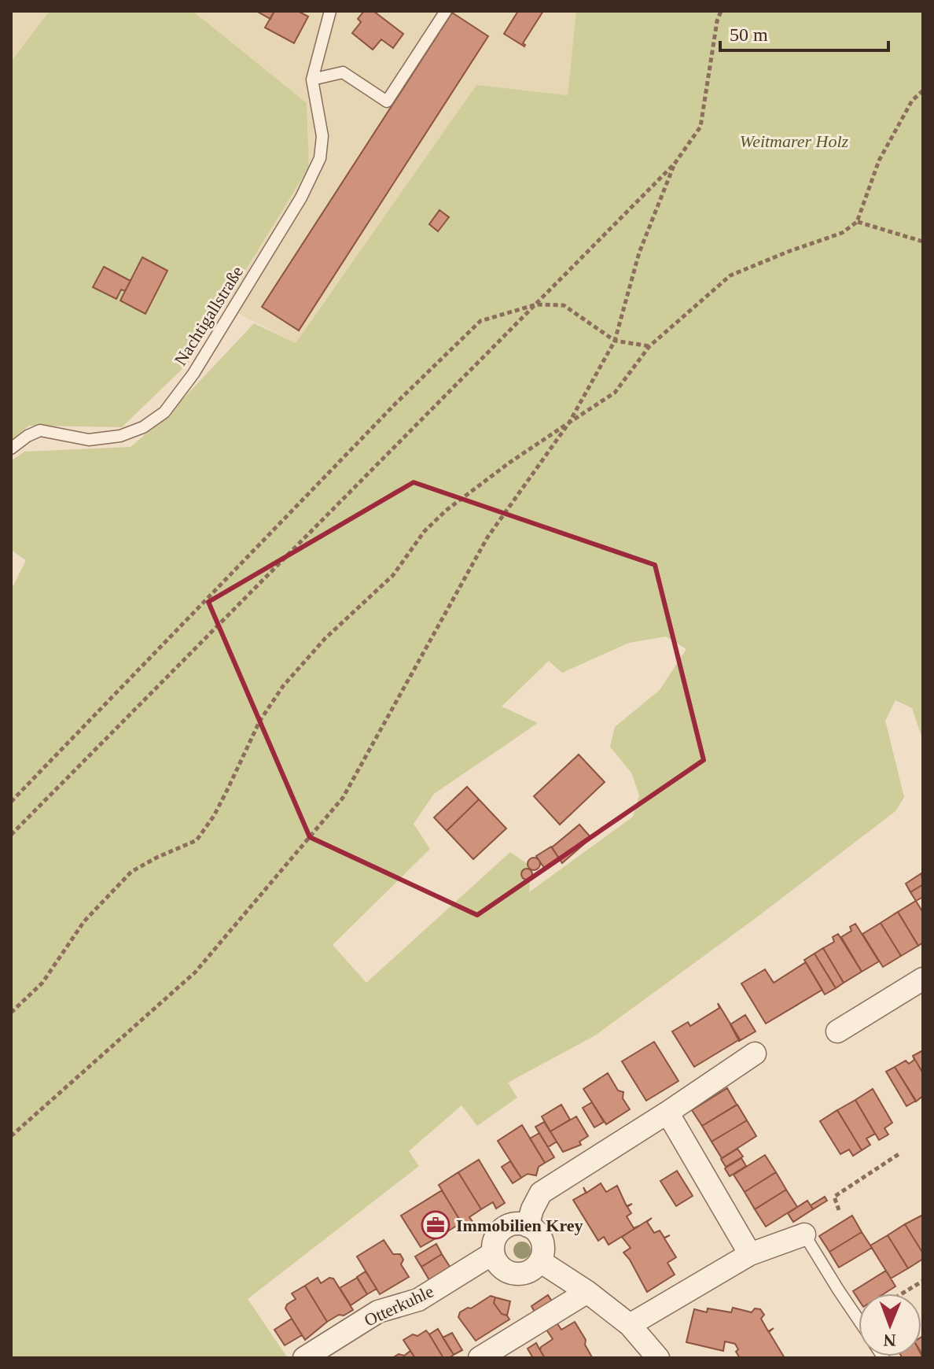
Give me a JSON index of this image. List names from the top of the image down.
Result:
{
  "streets": {
    "street": ["Otterkuhle"],
    "lane": ["Nachtigallstraße"]
  },
  "parks": ["Weitmarer Holz"],
  "places": {
    "office": ["Immobilien Krey"]
  },
  "scale_bar": "50 m",
  "north": "bottom"
}
